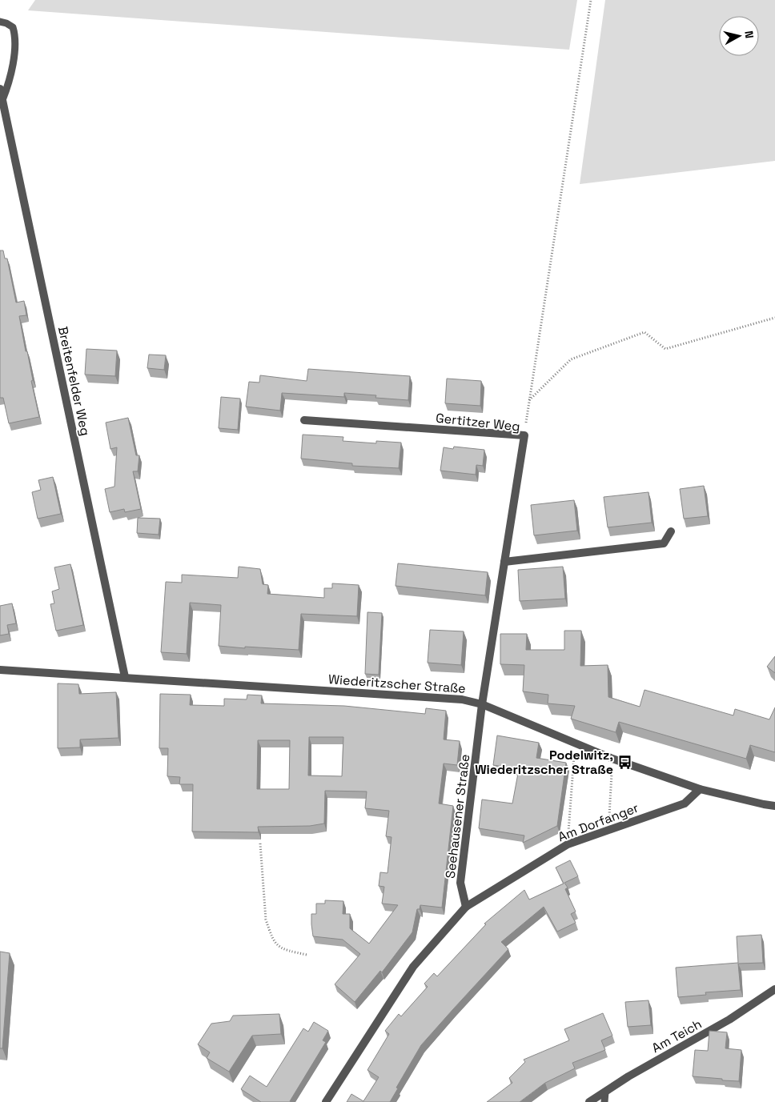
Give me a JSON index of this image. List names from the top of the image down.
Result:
{
  "streets": {
    "street": [
      "Breitenfelder Weg",
      "Gertitzer Weg",
      "Wiederitzscher Straße",
      "Seehausener Straße",
      "Am Dorfanger",
      "Am Teich"
    ]
  },
  "crossings": [
    ["Breitenfelder Weg", "Wiederitzscher Straße"],
    ["Gertitzer Weg", "Wiederitzscher Straße"],
    ["Gertitzer Weg", "Seehausener Straße"],
    ["Wiederitzscher Straße", "Seehausener Straße"],
    ["Wiederitzscher Straße", "Am Dorfanger"],
    ["Seehausener Straße", "Am Dorfanger"]
  ],
  "places": {
    "bus stop": ["Podelwitz, Wiederitzscher Straße"]
  },
  "north": "right"
}
